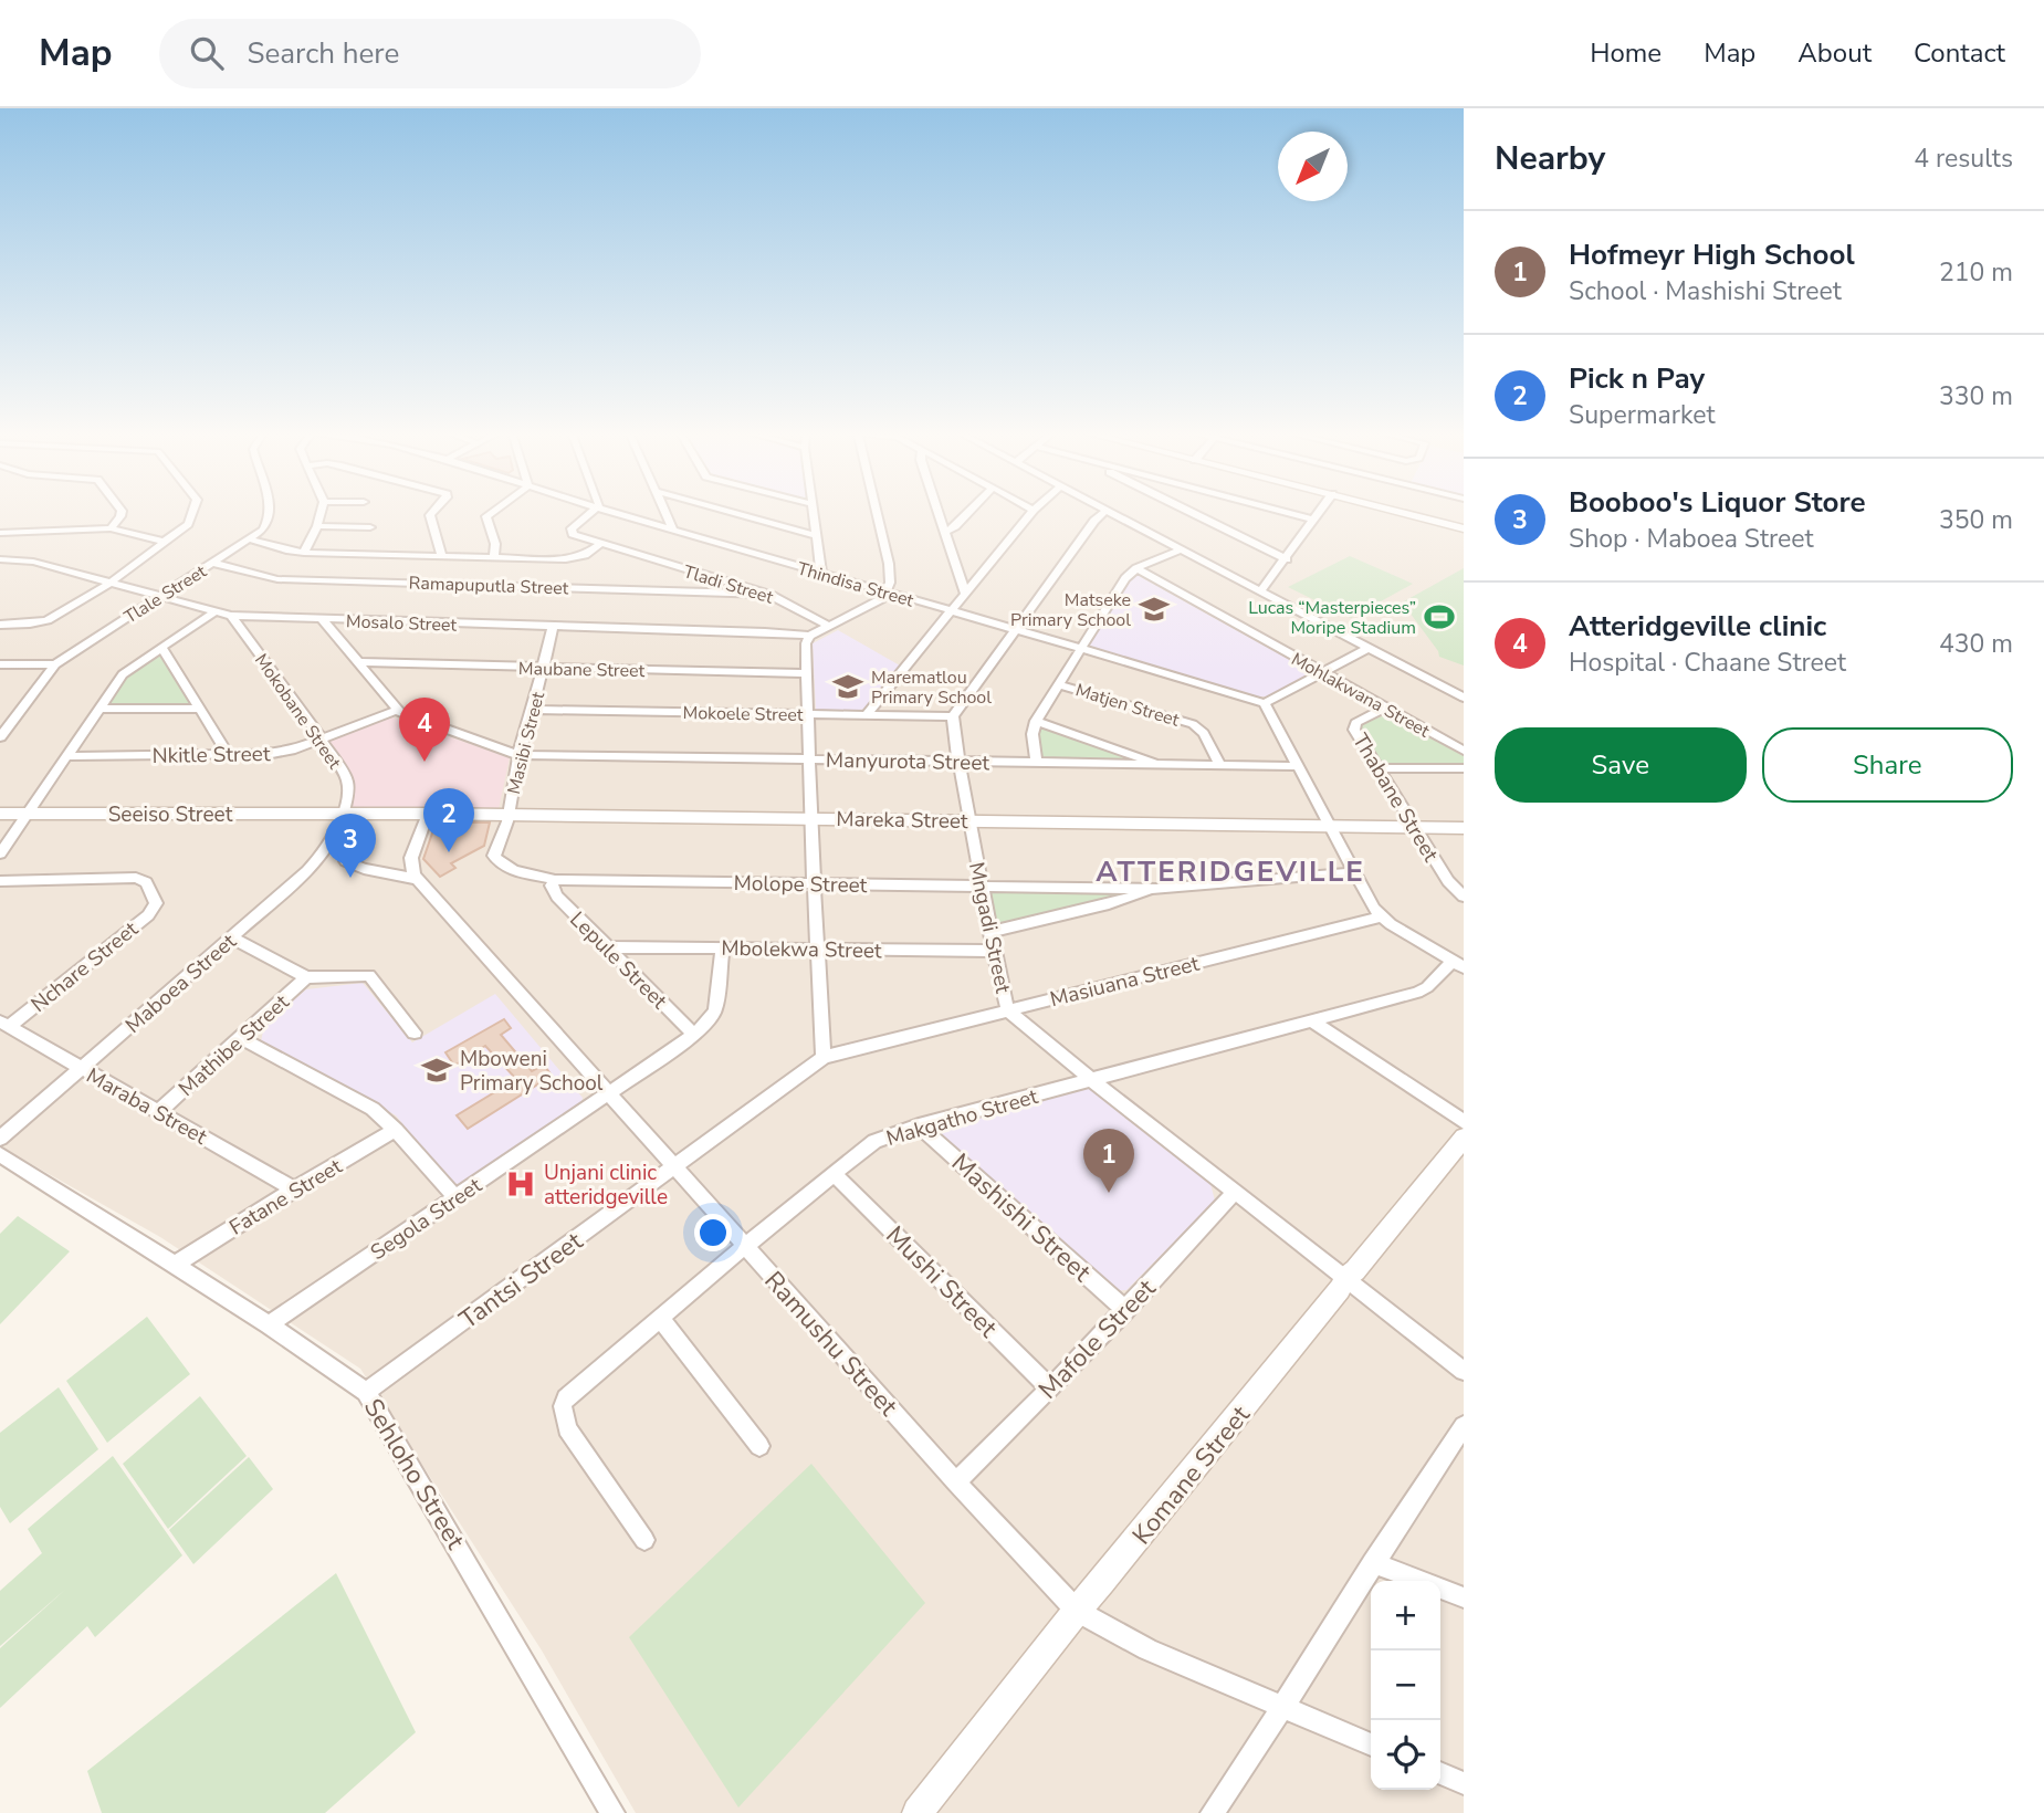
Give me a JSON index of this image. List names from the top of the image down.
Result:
{
  "streets": {
    "street": [
      "Tladi Street",
      "Thindisa Street",
      "Ramapuputla Street",
      "Tlale Street",
      "Mosalo Street",
      "Maubane Street",
      "Mohlakwana Street",
      "Matjen Street",
      "Mokobane Street",
      "Mokoele Street",
      "Masibi Street",
      "Nkitle Street",
      "Manyurota Street",
      "Thabane Street",
      "Seeiso Street",
      "Mareka Street",
      "Molope Street",
      "Mngadi Street",
      "Mbolekwa Street",
      "Lepule Street",
      "Nchare Street",
      "Masiuana Street",
      "Maboea Street",
      "Mathibe Street",
      "Maraba Street",
      "Makgatho Street",
      "Fatane Street",
      "Mashishi Street",
      "Segola Street",
      "Tantsi Street",
      "Mushi Street",
      "Mafole Street",
      "Ramushu Street",
      "Sehloho Street",
      "Komane Street"
    ]
  },
  "crossings": [
    ["Tladi Street", "Ramapuputla Street"],
    ["Ramapuputla Street", "Tlale Street"],
    ["Tlale Street", "Mosalo Street"],
    ["Mosalo Street", "Mokobane Street"],
    ["Mosalo Street", "Masibi Street"],
    ["Maubane Street", "Masibi Street"],
    ["Mohlakwana Street", "Thabane Street"],
    ["Matjen Street", "Manyurota Street"],
    ["Mokobane Street", "Nkitle Street"],
    ["Mokobane Street", "Seeiso Street"],
    ["Mokobane Street", "Mareka Street"],
    ["Mokobane Street", "Maboea Street"],
    ["Mokoele Street", "Masibi Street"],
    ["Mokoele Street", "Mngadi Street"],
    ["Masibi Street", "Manyurota Street"],
    ["Masibi Street", "Mareka Street"],
    ["Masibi Street", "Molope Street"],
    ["Nkitle Street", "Manyurota Street"],
    ["Manyurota Street", "Mngadi Street"],
    ["Thabane Street", "Mareka Street"],
    ["Seeiso Street", "Mareka Street"],
    ["Seeiso Street", "Maboea Street"],
    ["Mareka Street", "Molope Street"],
    ["Mareka Street", "Mngadi Street"],
    ["Mareka Street", "Maboea Street"],
    ["Molope Street", "Mngadi Street"],
    ["Molope Street", "Lepule Street"],
    ["Mngadi Street", "Mbolekwa Street"],
    ["Mngadi Street", "Masiuana Street"],
    ["Mngadi Street", "Makgatho Street"],
    ["Mngadi Street", "Mafole Street"],
    ["Mngadi Street", "Komane Street"],
    ["Mbolekwa Street", "Lepule Street"],
    ["Mbolekwa Street", "Segola Street"],
    ["Lepule Street", "Segola Street"],
    ["Nchare Street", "Maraba Street"],
    ["Masiuana Street", "Tantsi Street"],
    ["Maboea Street", "Maraba Street"],
    ["Mathibe Street", "Maraba Street"],
    ["Maraba Street", "Fatane Street"],
    ["Makgatho Street", "Mashishi Street"],
    ["Makgatho Street", "Mushi Street"],
    ["Makgatho Street", "Ramushu Street"],
    ["Fatane Street", "Sehloho Street"],
    ["Mashishi Street", "Mafole Street"],
    ["Segola Street", "Ramushu Street"],
    ["Segola Street", "Sehloho Street"],
    ["Tantsi Street", "Ramushu Street"],
    ["Tantsi Street", "Sehloho Street"],
    ["Mushi Street", "Mafole Street"],
    ["Mafole Street", "Ramushu Street"],
    ["Ramushu Street", "Komane Street"]
  ],
  "districts": ["ATTERIDGEVILLE"],
  "places": {
    "school or university": ["Matseke Primary School", "Marematlou Primary School", "Mboweni Primary School"],
    "sports": ["Lucas “Masterpieces” Moripe Stadium"],
    "hospital": ["Unjani clinic atteridgeville"]
  },
  "north": "bottom left",
  "page": {
    "header": "Map",
    "search": "Search here",
    "nav": [
      "Home",
      "Map",
      "About",
      "Contact"
    ],
    "heading": ["Nearby", "4 results"],
    "list": [
      {
        "mark": "1",
        "name": "Hofmeyr High School",
        "note": "School · Mashishi Street",
        "value": "210 m"
      },
      {
        "mark": "2",
        "name": "Pick n Pay",
        "note": "Supermarket",
        "value": "330 m"
      },
      {
        "mark": "3",
        "name": "Booboo's Liquor Store",
        "note": "Shop · Maboea Street",
        "value": "350 m"
      },
      {
        "mark": "4",
        "name": "Atteridgeville clinic",
        "note": "Hospital · Chaane Street",
        "value": "430 m"
      }
    ],
    "pins": [
      "4",
      "2",
      "3",
      "1"
    ],
    "buttons": ["Save", "Share"],
    "map_buttons": ["+", "−"]
  }
}
